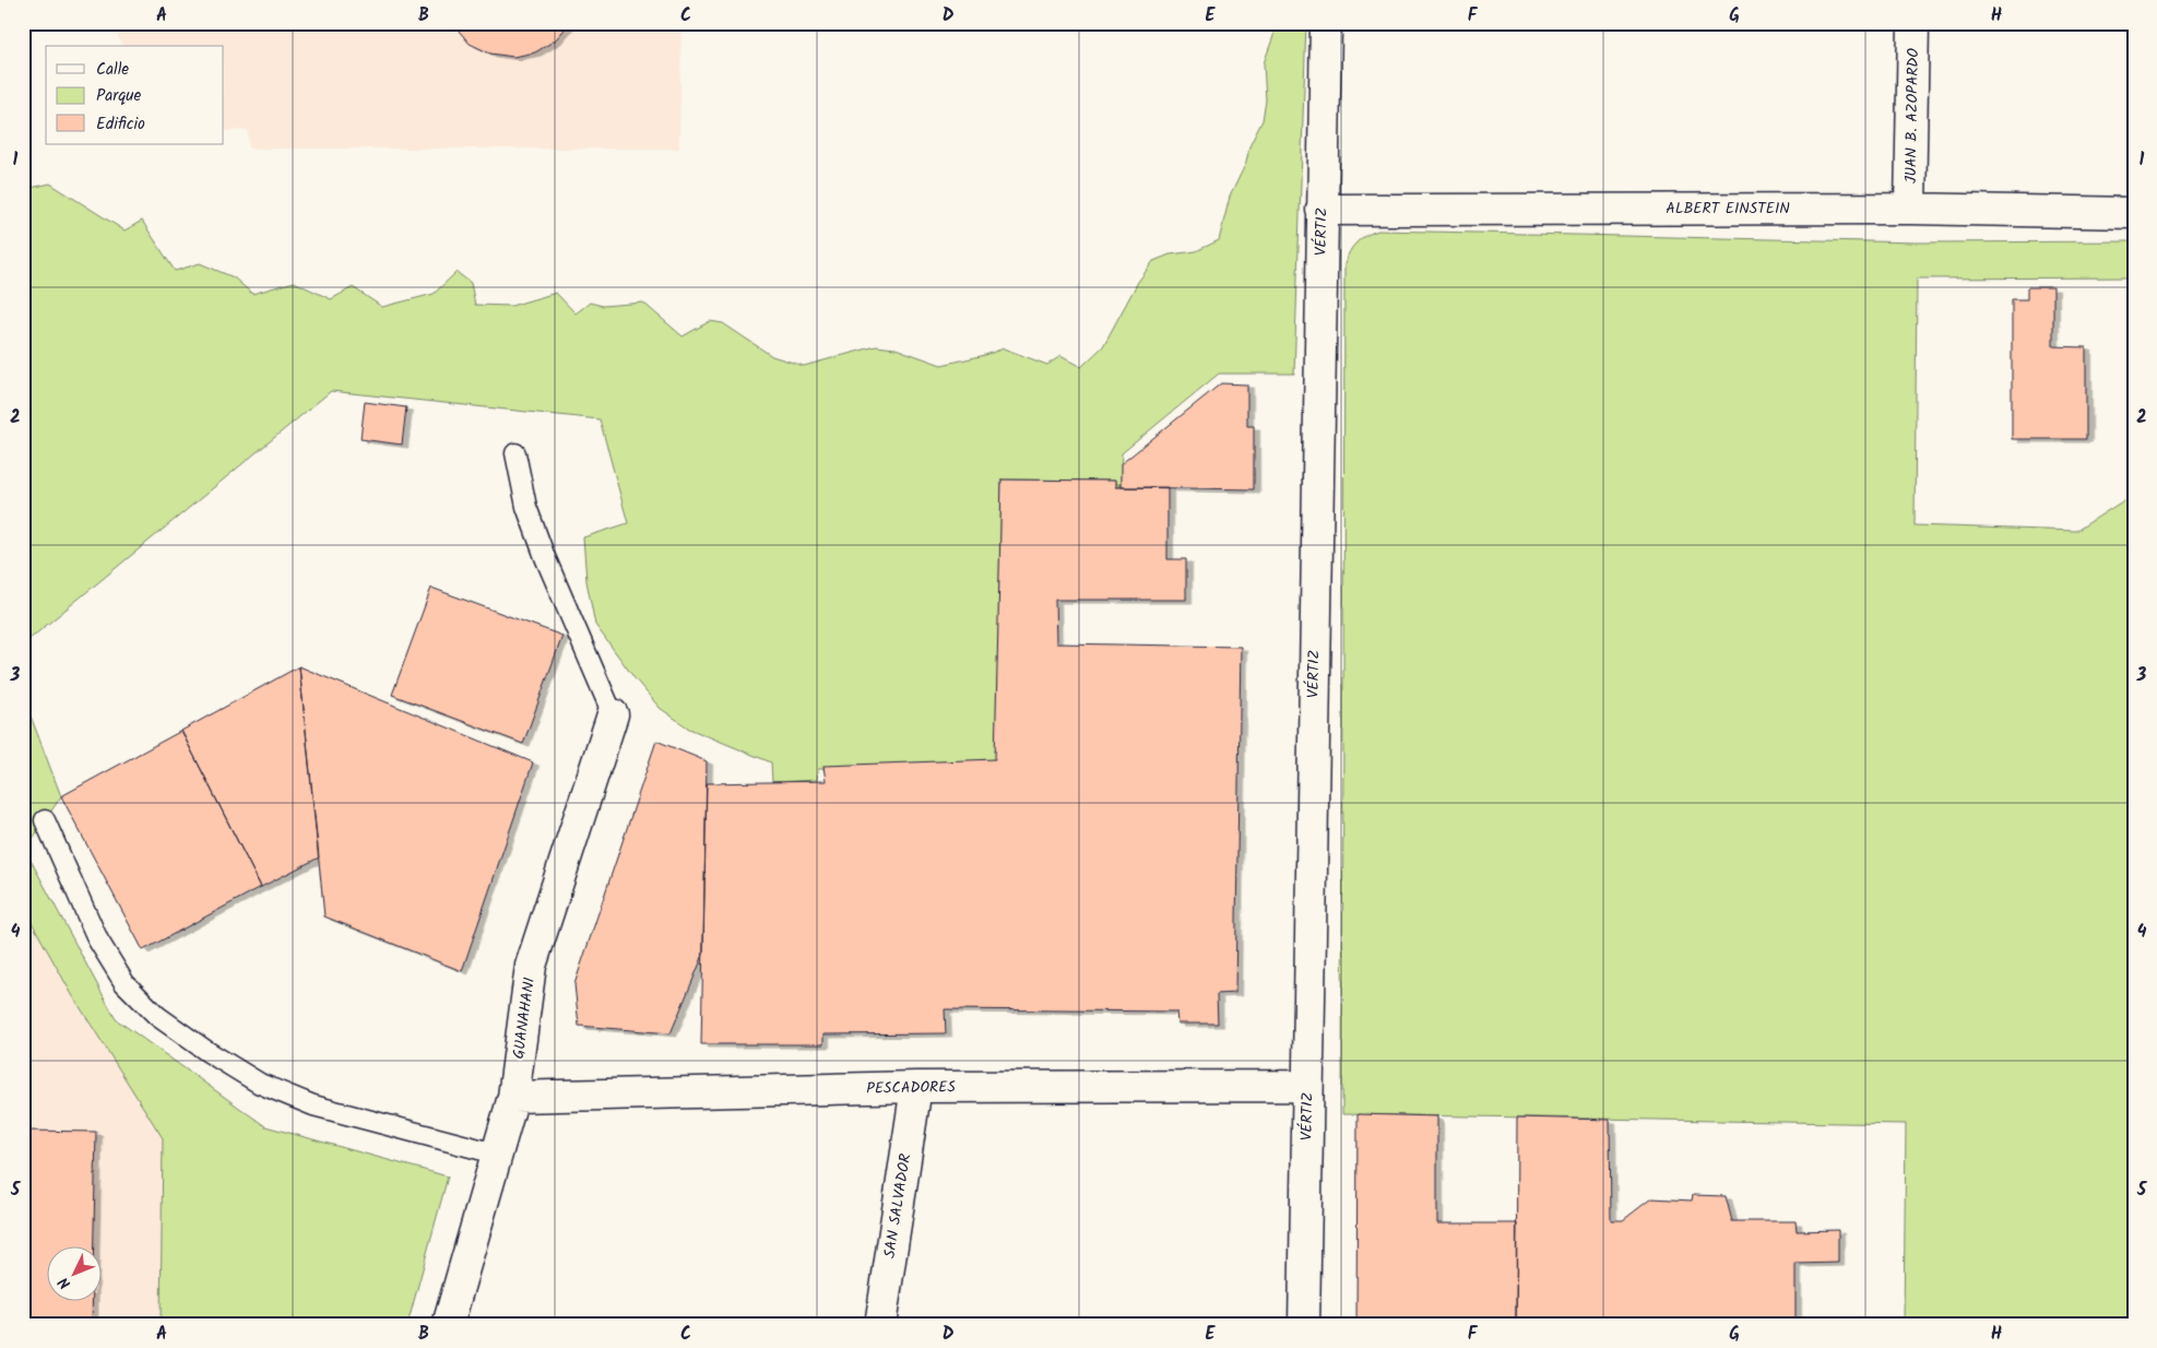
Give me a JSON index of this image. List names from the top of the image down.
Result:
{
  "streets": {
    "street": [
      "JUAN B. AZOPARDO",
      "ALBERT EINSTEIN",
      "VÉRTIZ",
      "GUANAHANI",
      "PESCADORES",
      "SAN SALVADOR"
    ]
  },
  "crossings": [
    ["JUAN B. AZOPARDO", "ALBERT EINSTEIN"],
    ["ALBERT EINSTEIN", "VÉRTIZ"],
    ["VÉRTIZ", "PESCADORES"],
    ["GUANAHANI", "PESCADORES"],
    ["PESCADORES", "SAN SALVADOR"]
  ],
  "legend": ["Calle", "Parque", "Edificio"],
  "north": "bottom left",
  "grid": {
    "columns": [
      "A",
      "B",
      "C",
      "D",
      "E",
      "F",
      "G",
      "H"
    ],
    "rows": [
      "1",
      "2",
      "3",
      "4",
      "5"
    ]
  }
}
